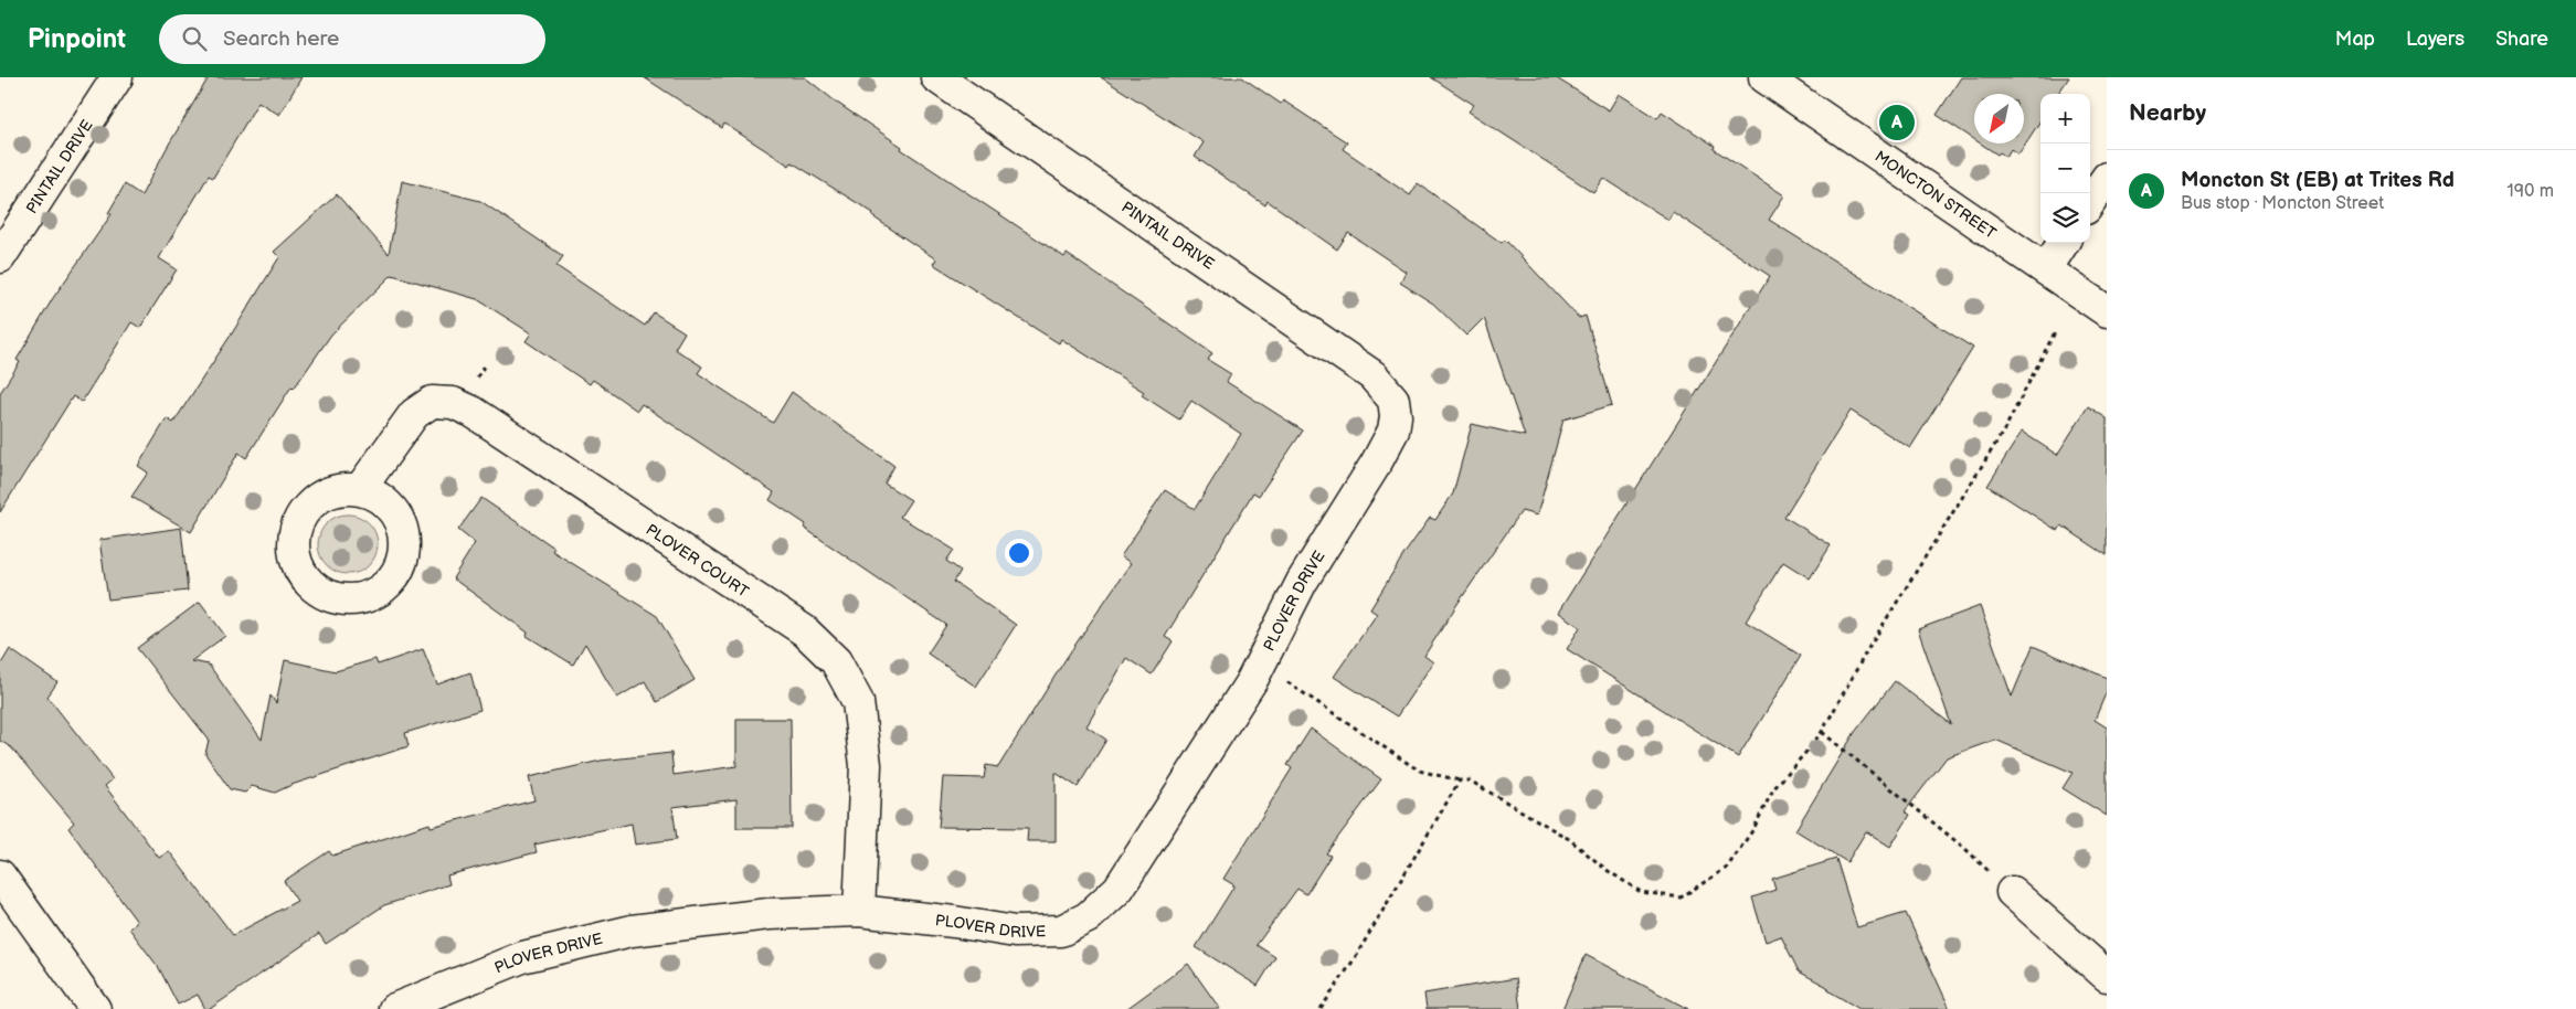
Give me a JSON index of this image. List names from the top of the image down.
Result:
{
  "streets": {
    "street": [
      "PINTAIL DRIVE",
      "MONCTON STREET",
      "PLOVER COURT",
      "PLOVER DRIVE"
    ]
  },
  "crossings": [
    ["PINTAIL DRIVE", "PLOVER DRIVE"],
    ["PLOVER COURT", "PLOVER DRIVE"]
  ],
  "north": "bottom left",
  "page": {
    "header": "Pinpoint",
    "search": "Search here",
    "nav": ["Map", "Layers", "Share"],
    "heading": "Nearby",
    "map_buttons": ["+", "−"],
    "pins": "A",
    "list": [
      {
        "mark": "A",
        "name": "Moncton St (EB) at Trites Rd",
        "note": "Bus stop · Moncton Street",
        "value": "190 m"
      }
    ]
  }
}
